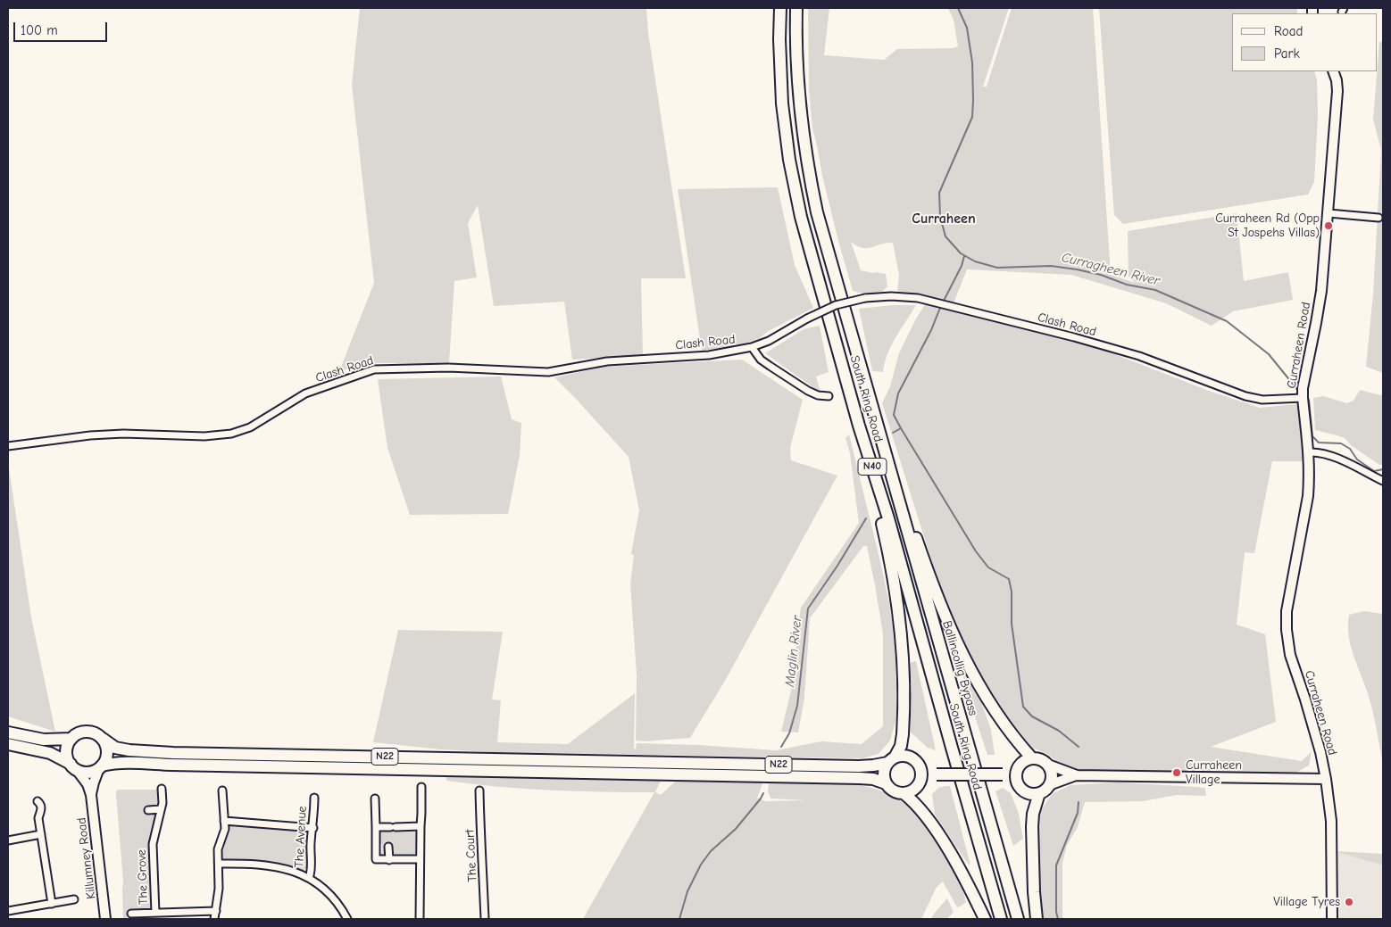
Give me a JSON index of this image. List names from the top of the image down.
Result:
{
  "streets": {
    "highway": [
      "South Ring Road",
      "N40",
      "Ballincollig Bypass",
      "N22"
    ],
    "street": [
      "Clash Road",
      "Curraheen Road",
      "The Avenue",
      "The Court",
      "Killumney Road",
      "The Grove"
    ]
  },
  "crossings": [
    ["Clash Road", "Curraheen Road"],
    ["South Ring Road", "Ballincollig Bypass"],
    ["N22", "Killumney Road"]
  ],
  "districts": ["Curraheen"],
  "water": ["Curragheen River", "Maglin River"],
  "places": ["Curraheen Rd (Opp St Jospehs Villas)", "Curraheen Village", "Village Tyres"],
  "legend": ["Road", "Park"],
  "scale_bar": "100 m"
}
